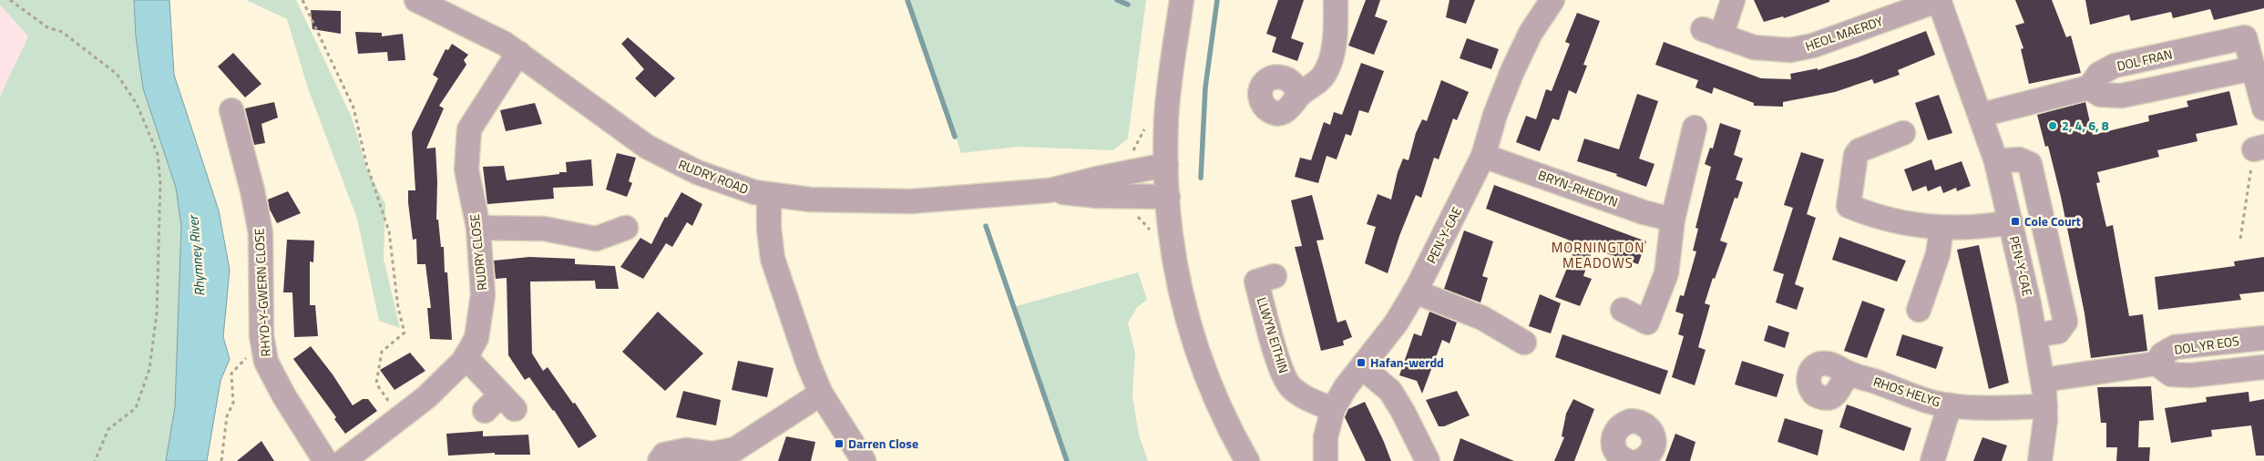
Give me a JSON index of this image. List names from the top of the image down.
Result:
{
  "streets": {
    "street": [
      "HEOL MAERDY",
      "DOL FRAN",
      "RUDRY ROAD",
      "BRYN-RHEDYN",
      "PEN-Y-CAE",
      "RUDRY CLOSE",
      "RHYD-Y-GWERN CLOSE",
      "LLWYN EITHIN",
      "DOL YR EOS",
      "RHOS HELYG"
    ]
  },
  "crossings": [
    ["HEOL MAERDY", "PEN-Y-CAE"],
    ["RUDRY ROAD", "RUDRY CLOSE"],
    ["BRYN-RHEDYN", "PEN-Y-CAE"],
    ["PEN-Y-CAE", "LLWYN EITHIN"],
    ["PEN-Y-CAE", "RHOS HELYG"]
  ],
  "districts": ["MORNINGTON MEADOWS"],
  "water": ["Rhymney River"],
  "places": {
    "other": ["2, 4, 6, 8"],
    "transit": ["Cole Court", "Hafan-werdd", "Darren Close"]
  }
}
